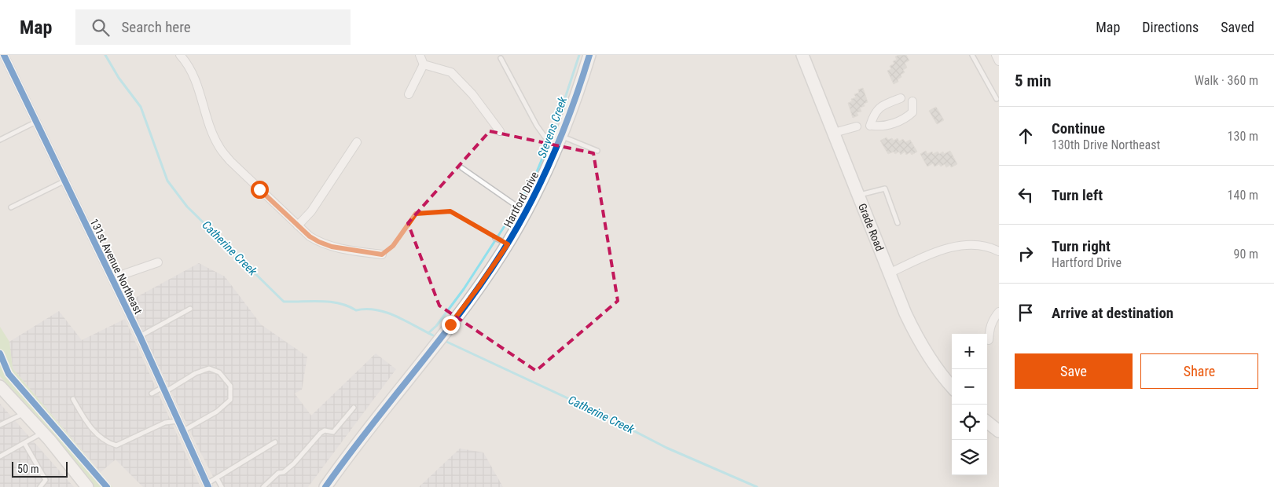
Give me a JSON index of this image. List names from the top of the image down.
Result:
{
  "streets": {
    "main road": ["Hartford Drive", "Grade Road"],
    "street": ["131st Avenue Northeast"]
  },
  "water": ["Stevens Creek", "Catherine Creek"],
  "scale_bar": "50 m",
  "page": {
    "header": "Map",
    "search": "Search here",
    "nav": ["Map", "Directions", "Saved"],
    "heading": ["5 min", "Walk · 360 m"],
    "list": [
      ["Continue", "130th Drive Northeast", "130 m"],
      ["Turn left", "140 m"],
      ["Turn right", "Hartford Drive", "90 m"],
      "Arrive at destination"
    ],
    "map_buttons": ["+", "−"],
    "buttons": ["Save", "Share"],
    "scale": "50 m"
  }
}
